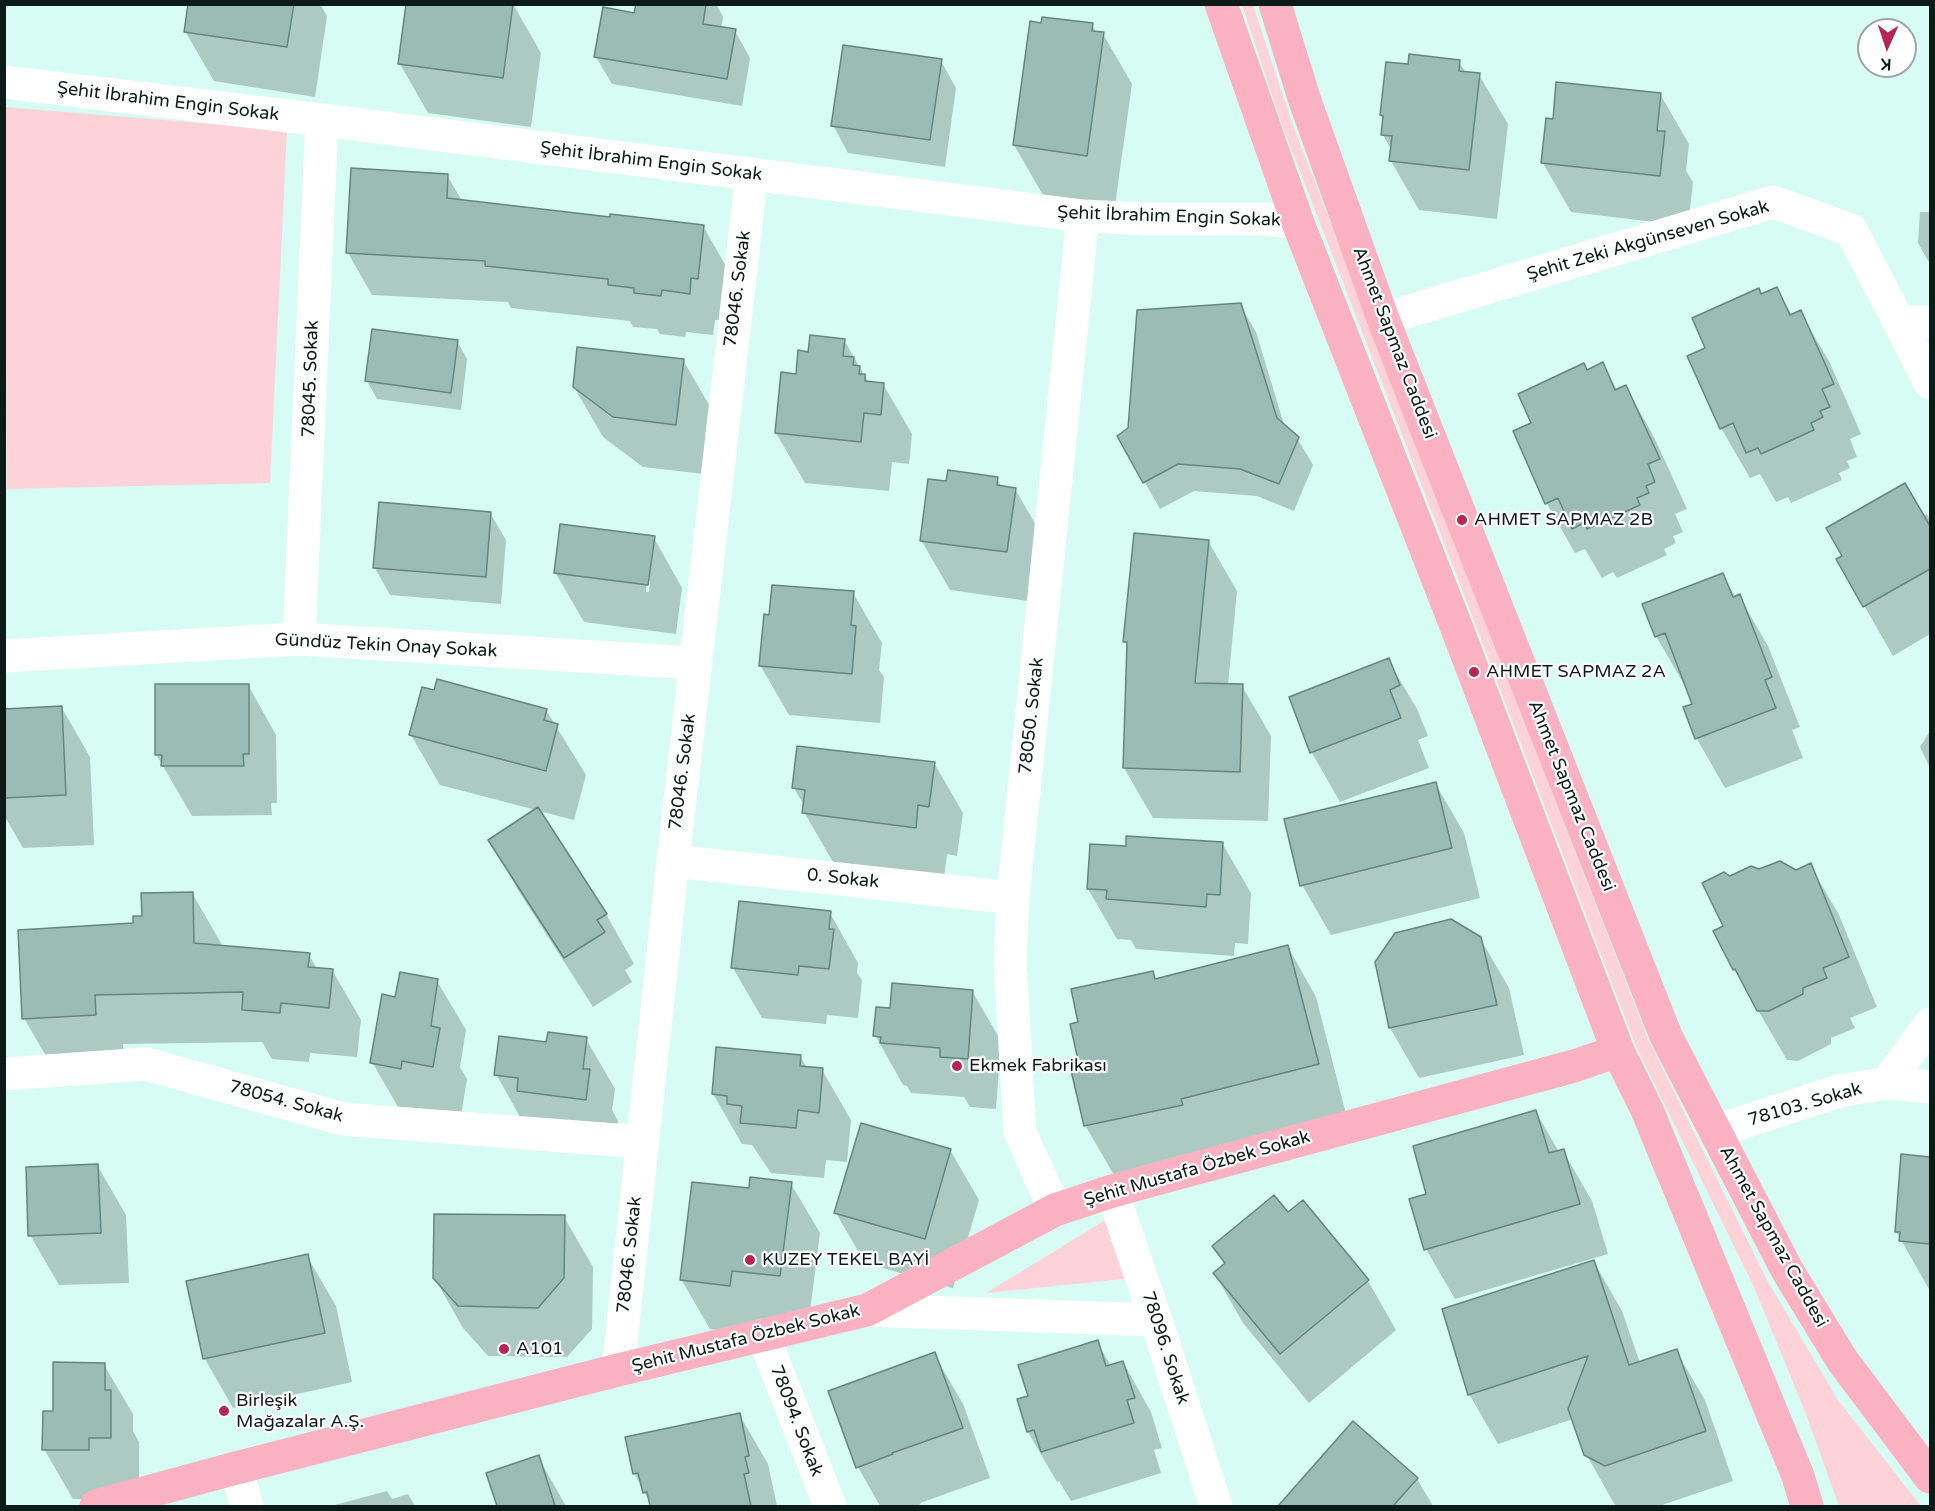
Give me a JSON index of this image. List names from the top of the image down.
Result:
{
  "streets": {
    "main road": ["Ahmet Sapmaz Caddesi", "Şehit Mustafa Özbek Sokak"],
    "street": [
      "Şehit İbrahim Engin Sokak",
      "Şehit Zeki Akgünseven Sokak",
      "78046. Sokak",
      "78045. Sokak",
      "Gündüz Tekin Onay Sokak",
      "78050. Sokak",
      "0. Sokak",
      "78054. Sokak",
      "78103. Sokak",
      "78096. Sokak",
      "78094. Sokak"
    ]
  },
  "crossings": [
    ["Şehit İbrahim Engin Sokak", "78046. Sokak"],
    ["Şehit İbrahim Engin Sokak", "78045. Sokak"],
    ["Şehit İbrahim Engin Sokak", "78050. Sokak"],
    ["Şehit Zeki Akgünseven Sokak", "Ahmet Sapmaz Caddesi"],
    ["78046. Sokak", "Gündüz Tekin Onay Sokak"],
    ["78046. Sokak", "0. Sokak"],
    ["78046. Sokak", "78054. Sokak"],
    ["78046. Sokak", "Şehit Mustafa Özbek Sokak"],
    ["Ahmet Sapmaz Caddesi", "78103. Sokak"],
    ["78045. Sokak", "Gündüz Tekin Onay Sokak"],
    ["78050. Sokak", "0. Sokak"],
    ["78050. Sokak", "Şehit Mustafa Özbek Sokak"],
    ["Şehit Mustafa Özbek Sokak", "78096. Sokak"],
    ["Şehit Mustafa Özbek Sokak", "78094. Sokak"]
  ],
  "places": [
    "AHMET SAPMAZ 2B",
    "AHMET SAPMAZ 2A",
    "Ekmek Fabrikası",
    "KUZEY TEKEL BAYİ",
    "A101",
    "Birleşik Mağazalar A.Ş."
  ],
  "north": "bottom"
}
